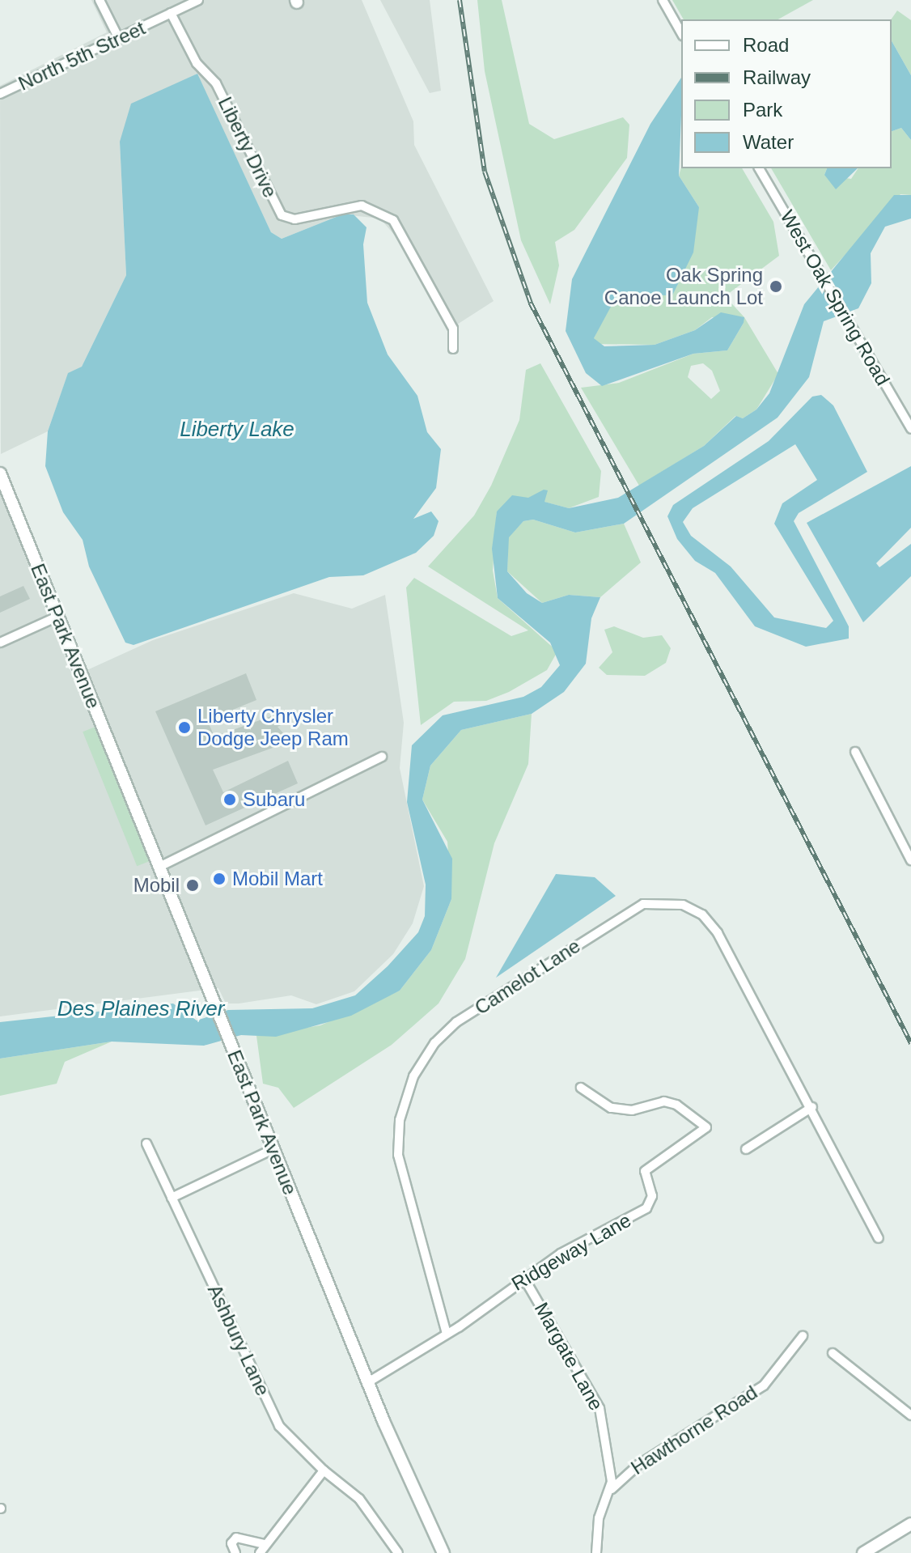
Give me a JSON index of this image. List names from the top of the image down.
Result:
{
  "streets": {
    "main road": ["East Park Avenue"],
    "street": [
      "North 5th Street",
      "Liberty Drive",
      "West Oak Spring Road",
      "Camelot Lane",
      "Ridgeway Lane",
      "Ashbury Lane",
      "Margate Lane",
      "Hawthorne Road"
    ]
  },
  "crossings": [
    ["North 5th Street", "Liberty Drive"],
    ["East Park Avenue", "Ridgeway Lane"],
    ["Camelot Lane", "Ridgeway Lane"],
    ["Ridgeway Lane", "Margate Lane"],
    ["Margate Lane", "Hawthorne Road"]
  ],
  "water": ["Liberty Lake", "Des Plaines River"],
  "places": [
    "Oak Spring Canoe Launch Lot",
    "Liberty Chrysler Dodge Jeep Ram",
    "Subaru",
    "Mobil Mart",
    "Mobil"
  ],
  "legend": [
    "Road",
    "Railway",
    "Park",
    "Water"
  ]
}
